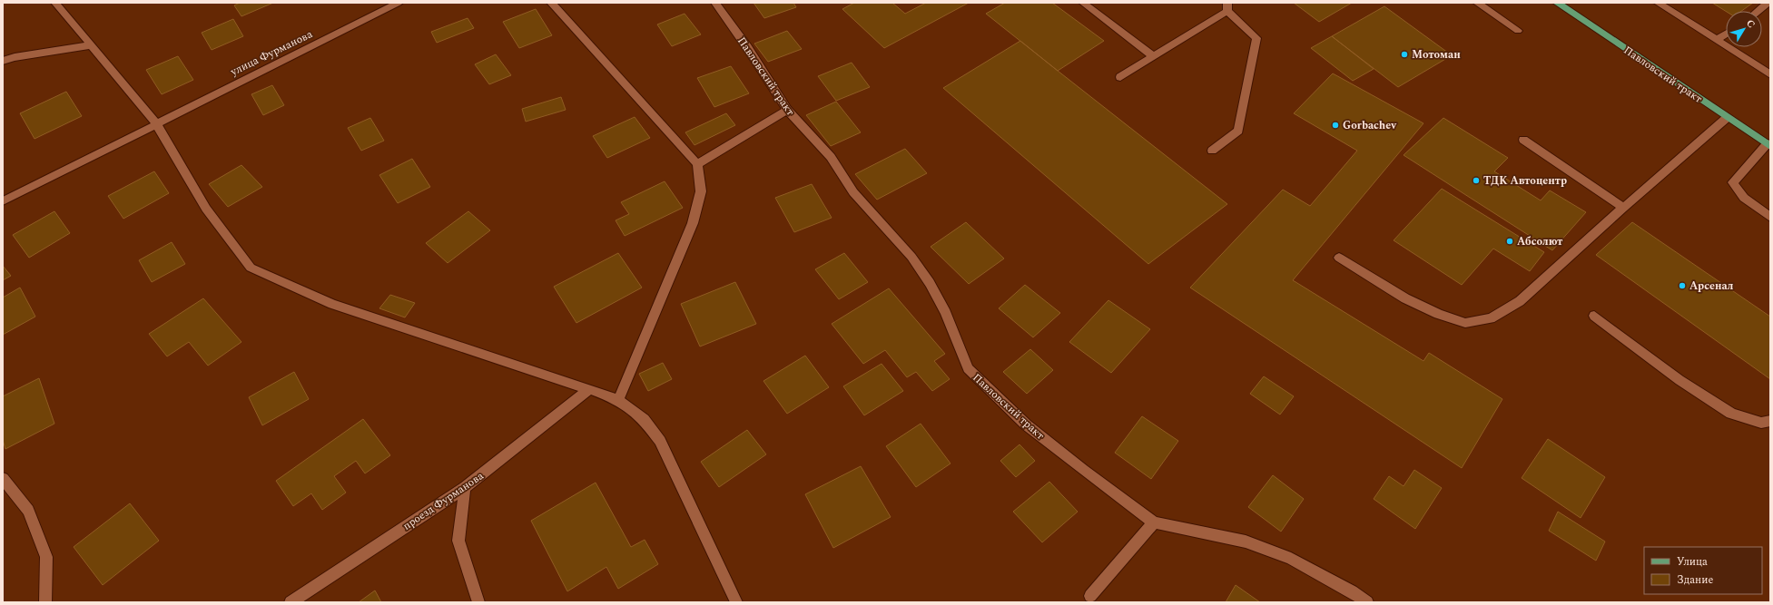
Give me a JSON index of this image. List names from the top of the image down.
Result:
{
  "streets": {
    "main road": ["Павловский тракт"],
    "street": ["улица Фурманова", "проезд Фурманова"]
  },
  "places": [
    "Мотоман",
    "Gorbachev",
    "ТДК Автоцентр",
    "Абсолют",
    "Арсенал"
  ],
  "legend": ["Улица", "Здание"],
  "north": "top right"
}
